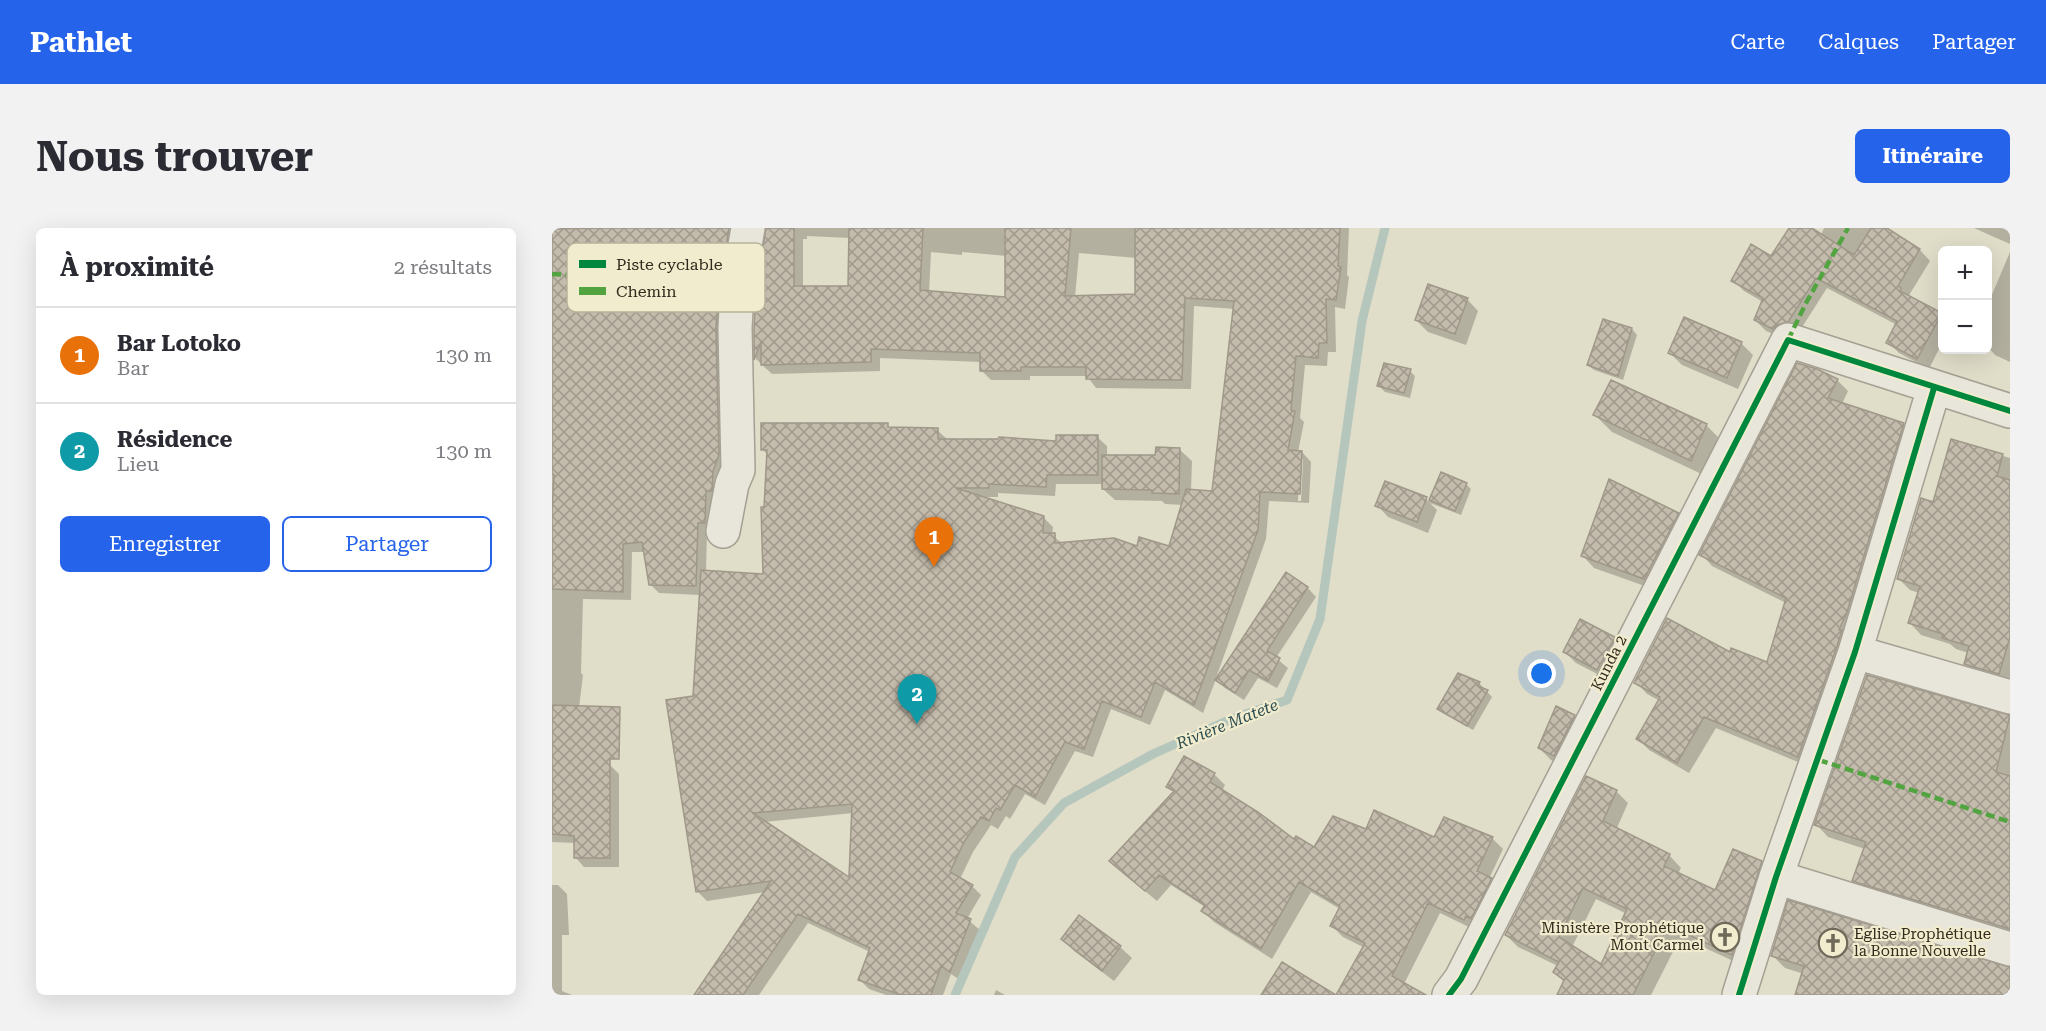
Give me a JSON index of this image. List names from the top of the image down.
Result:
{
  "streets": {
    "street": ["Kunda 2"]
  },
  "water": ["Rivière Matete"],
  "places": {
    "church": ["Ministère Prophétique Mont Carmel", "Eglise Prophétique la Bonne Nouvelle"]
  },
  "legend": ["Piste cyclable", "Chemin"],
  "page": {
    "header": "Pathlet",
    "nav": ["Carte", "Calques", "Partager"],
    "buttons": [
      "Itinéraire",
      ["Enregistrer", "Partager"]
    ],
    "title": "Nous trouver",
    "heading": ["À proximité", "2 résultats"],
    "map_buttons": ["+", "−"],
    "list": [
      {
        "mark": "1",
        "name": "Bar Lotoko",
        "note": "Bar",
        "value": "130 m"
      },
      {
        "mark": "2",
        "name": "Résidence",
        "note": "Lieu",
        "value": "130 m"
      }
    ],
    "pins": ["1", "2"]
  }
}
